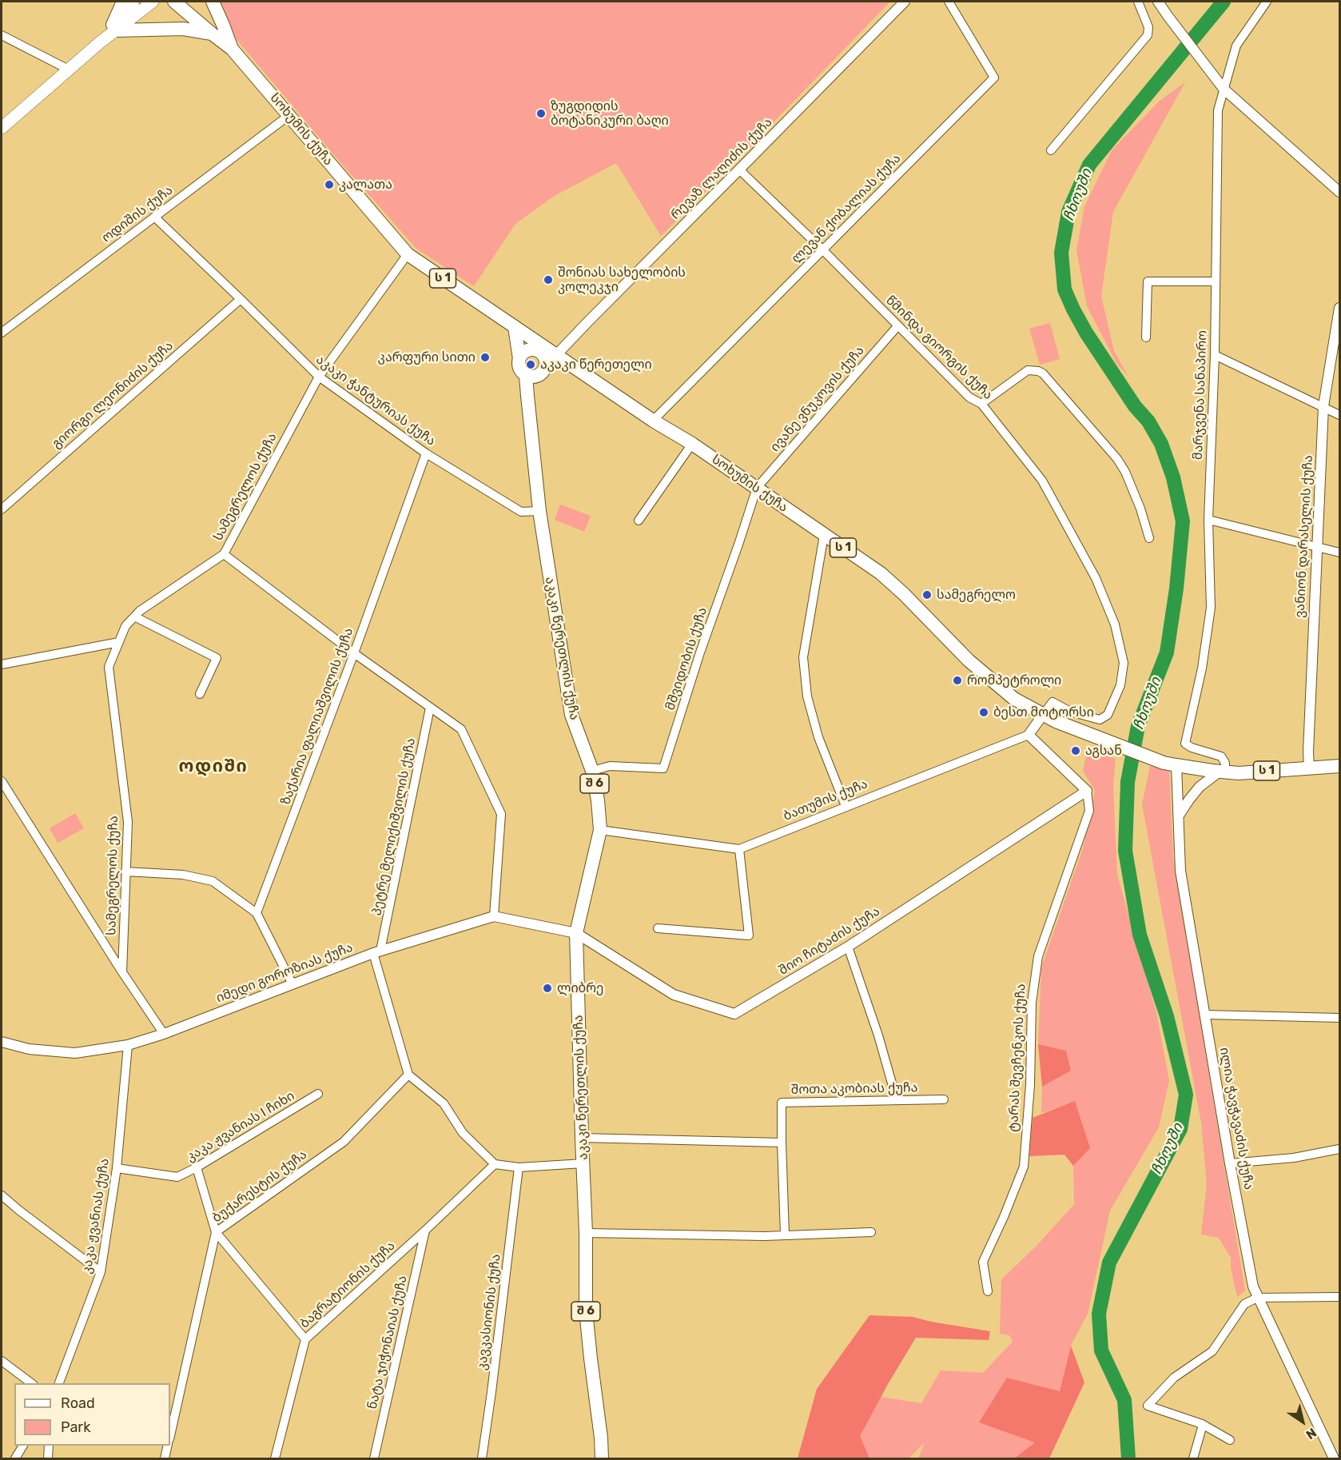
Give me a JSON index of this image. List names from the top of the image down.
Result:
{
  "streets": {
    "main road": [
      "სოხუმის ქუჩა",
      "ს 1",
      "აკაკი წერეთლის ქუჩა",
      "შ 6"
    ],
    "street": [
      "რევაზ ლაღიძის ქუჩა",
      "ლევან ქობალიას ქუჩა",
      "ოდიშის ქუჩა",
      "წმინდა გიორგის ქუჩა",
      "გიორგი ლეონიძის ქუჩა",
      "მარჯვენა სანაპირო",
      "ივანე ვნუკოვის ქუჩა",
      "აკაკი ჭანტურიას ქუჩა",
      "სამეგრელოს ქუჩა",
      "ვანიონ დარასელის ქუჩა",
      "მშვიდობის ქუჩა",
      "ზაქარია ფალიაშვილის ქუჩა",
      "ბათუმის ქუჩა",
      "პეტრე მელიქიშვილის ქუჩა",
      "შიო ჩიტაძის ქუჩა",
      "იმედი გოროზიას ქუჩა",
      "ტარას შევჩენკოს ქუჩა",
      "შოთა აკობიას ქუჩა",
      "ილია ჭავჭავაძის ქუჩა",
      "კაკა ჟვანიას I ჩიხი",
      "ბუქარესტის ქუჩა",
      "კაკა ჟვანიას ქუჩა",
      "ბაგრატიონის ქუჩა",
      "კავკასიონის ქუჩა",
      "ნატა ჯიჭონაიას ქუჩა"
    ]
  },
  "crossings": [
    ["სოხუმის ქუჩა", "რევაზ ლაღიძის ქუჩა"],
    ["სოხუმის ქუჩა", "ლევან ქობალიას ქუჩა"],
    ["სოხუმის ქუჩა", "ოდიშის ქუჩა"],
    ["სოხუმის ქუჩა", "ს 1"],
    ["სოხუმის ქუჩა", "წმინდა გიორგის ქუჩა"],
    ["სოხუმის ქუჩა", "მარჯვენა სანაპირო"],
    ["სოხუმის ქუჩა", "ივანე ვნუკოვის ქუჩა"],
    ["სოხუმის ქუჩა", "სამეგრელოს ქუჩა"],
    ["სოხუმის ქუჩა", "ვანიონ დარასელის ქუჩა"],
    ["სოხუმის ქუჩა", "მშვიდობის ქუჩა"],
    ["სოხუმის ქუჩა", "შ 6"],
    ["სოხუმის ქუჩა", "ილია ჭავჭავაძის ქუჩა"],
    ["რევაზ ლაღიძის ქუჩა", "წმინდა გიორგის ქუჩა"],
    ["რევაზ ლაღიძის ქუჩა", "შ 6"],
    ["ლევან ქობალიას ქუჩა", "წმინდა გიორგის ქუჩა"],
    ["ოდიშის ქუჩა", "აკაკი ჭანტურიას ქუჩა"],
    ["წმინდა გიორგის ქუჩა", "ივანე ვნუკოვის ქუჩა"],
    ["გიორგი ლეონიძის ქუჩა", "აკაკი ჭანტურიას ქუჩა"],
    ["ივანე ვნუკოვის ქუჩა", "მშვიდობის ქუჩა"],
    ["აკაკი ჭანტურიას ქუჩა", "სამეგრელოს ქუჩა"],
    ["აკაკი ჭანტურიას ქუჩა", "აკაკი წერეთლის ქუჩა"],
    ["აკაკი ჭანტურიას ქუჩა", "ზაქარია ფალიაშვილის ქუჩა"],
    ["აკაკი წერეთლის ქუჩა", "მშვიდობის ქუჩა"],
    ["აკაკი წერეთლის ქუჩა", "შ 6"],
    ["აკაკი წერეთლის ქუჩა", "ბათუმის ქუჩა"],
    ["აკაკი წერეთლის ქუჩა", "შიო ჩიტაძის ქუჩა"],
    ["აკაკი წერეთლის ქუჩა", "იმედი გოროზიას ქუჩა"],
    ["პეტრე მელიქიშვილის ქუჩა", "იმედი გოროზიას ქუჩა"],
    ["შიო ჩიტაძის ქუჩა", "იმედი გოროზიას ქუჩა"],
    ["შიო ჩიტაძის ქუჩა", "ტარას შევჩენკოს ქუჩა"],
    ["იმედი გოროზიას ქუჩა", "კაკა ჟვანიას ქუჩა"],
    ["კაკა ჟვანიას I ჩიხი", "კაკა ჟვანიას ქუჩა"],
    ["ბაგრატიონის ქუჩა", "ნატა ჯიჭონაიას ქუჩა"]
  ],
  "districts": ["ოდიში"],
  "water": ["ჩხოუში"],
  "places": [
    "ზუგდიდის ბოტანიკური ბაღი",
    "კალათა",
    "შონიას სახელობის კოლეკჯი",
    "კარფური სითი",
    "აკაკი წერეთელი",
    "სამეგრელო",
    "რომპეტროლი",
    "ბესთ მოტორსი",
    "აგსან",
    "ლიბრე"
  ],
  "legend": ["Road", "Park"],
  "north": "bottom right"
}
